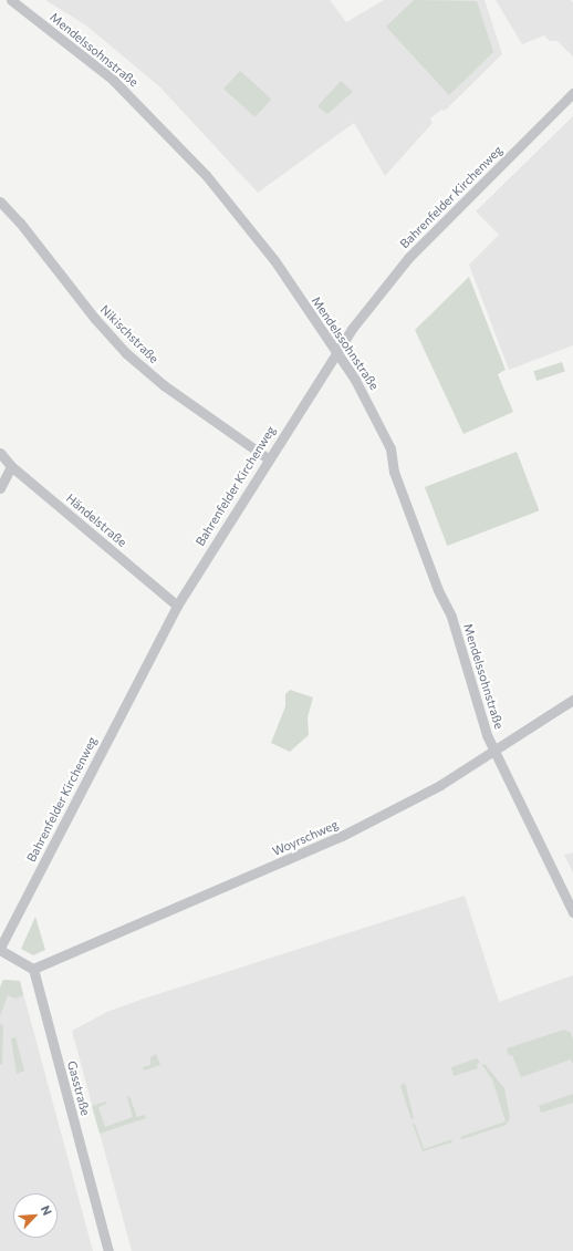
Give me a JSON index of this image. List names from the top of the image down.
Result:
{
  "streets": {
    "street": [
      "Mendelssohnstraße",
      "Bahrenfelder Kirchenweg",
      "Nikischstraße",
      "Händelstraße",
      "Woyrschweg",
      "Gasstraße"
    ]
  },
  "crossings": [
    ["Mendelssohnstraße", "Bahrenfelder Kirchenweg"],
    ["Mendelssohnstraße", "Woyrschweg"],
    ["Bahrenfelder Kirchenweg", "Nikischstraße"],
    ["Bahrenfelder Kirchenweg", "Händelstraße"],
    ["Woyrschweg", "Gasstraße"]
  ],
  "north": "top right"
}
